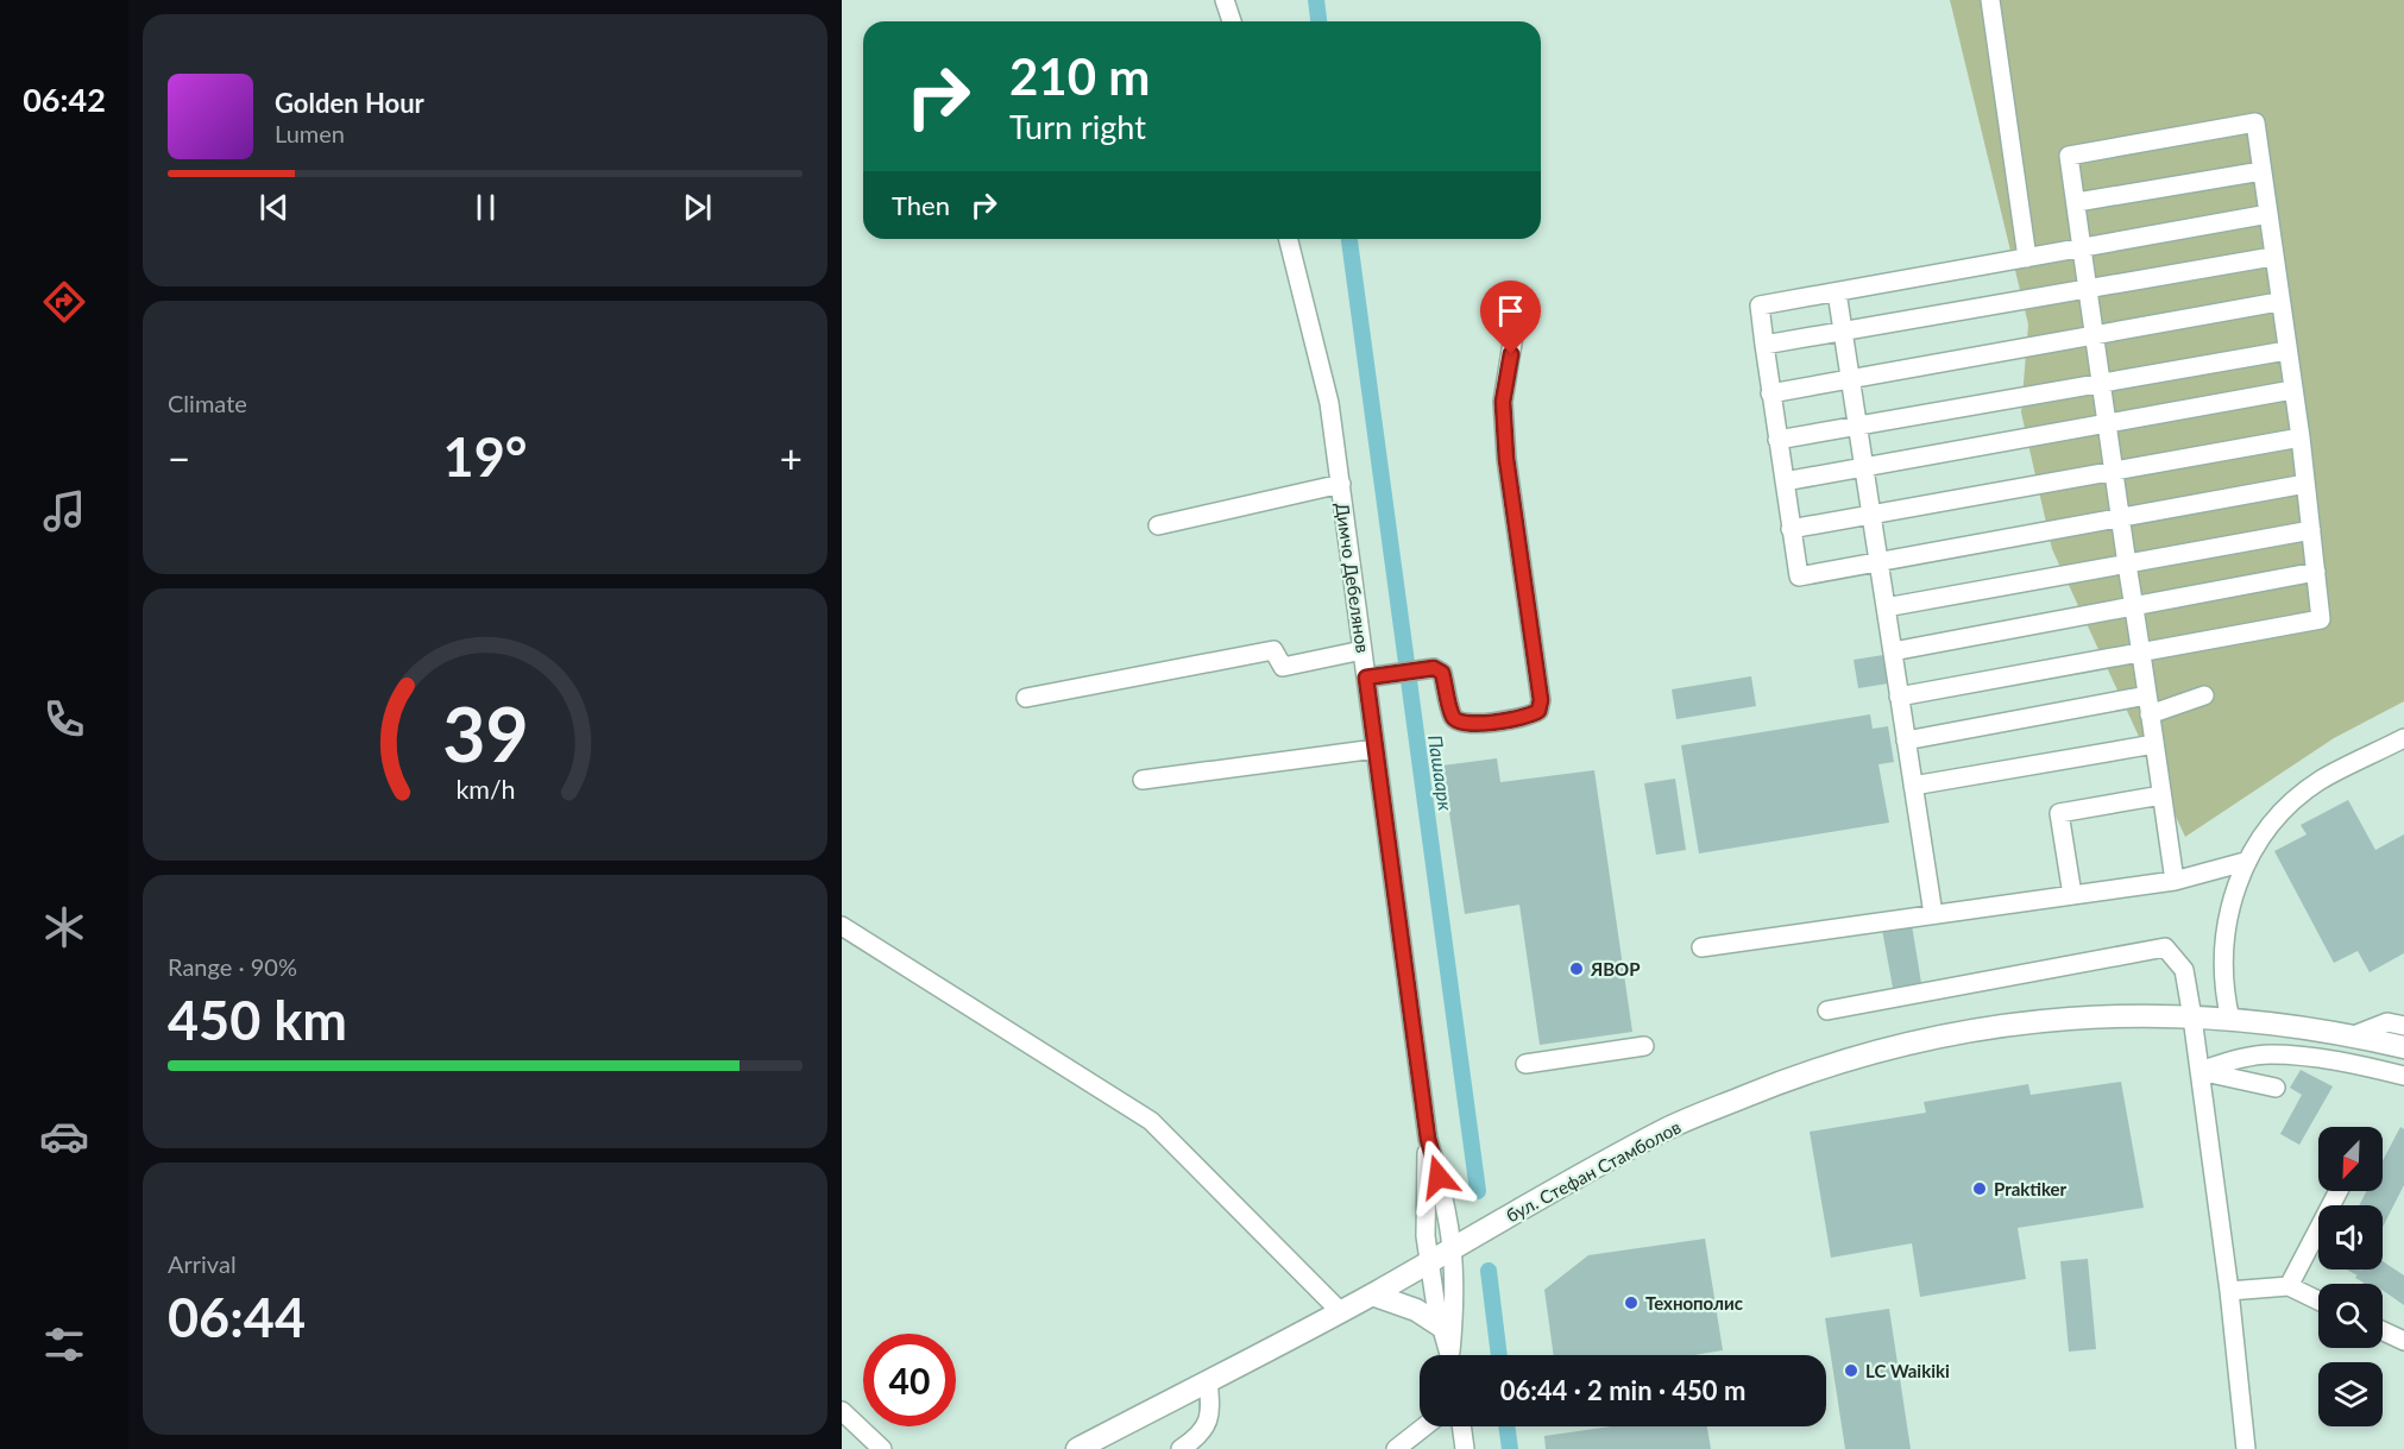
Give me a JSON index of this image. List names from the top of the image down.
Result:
{
  "streets": {
    "main road": ["бул. Стефан Стамболов"],
    "street": ["Димчо Дебелянов"]
  },
  "crossings": [
    ["Димчо Дебелянов", "бул. Стефан Стамболов"]
  ],
  "water": ["Пашаарк"],
  "places": [
    "ЯВОР",
    "Praktiker",
    "Технополис",
    "LC Waikiki"
  ],
  "north": "bottom left",
  "page": {
    "tabs": "06:42",
    "turn": ["210 m", "Turn right"],
    "song": ["Golden Hour", "Lumen"],
    "then": "Then",
    "tile": [
      "Climate",
      ["Range · 90%", "450 km"],
      ["Arrival", "06:44"]
    ],
    "heat": ["−", "19°", "+"],
    "limit": "40",
    "trip": "06:44 · 2 min · 450 m",
    "gauge": ["39", "km/h"]
  }
}
